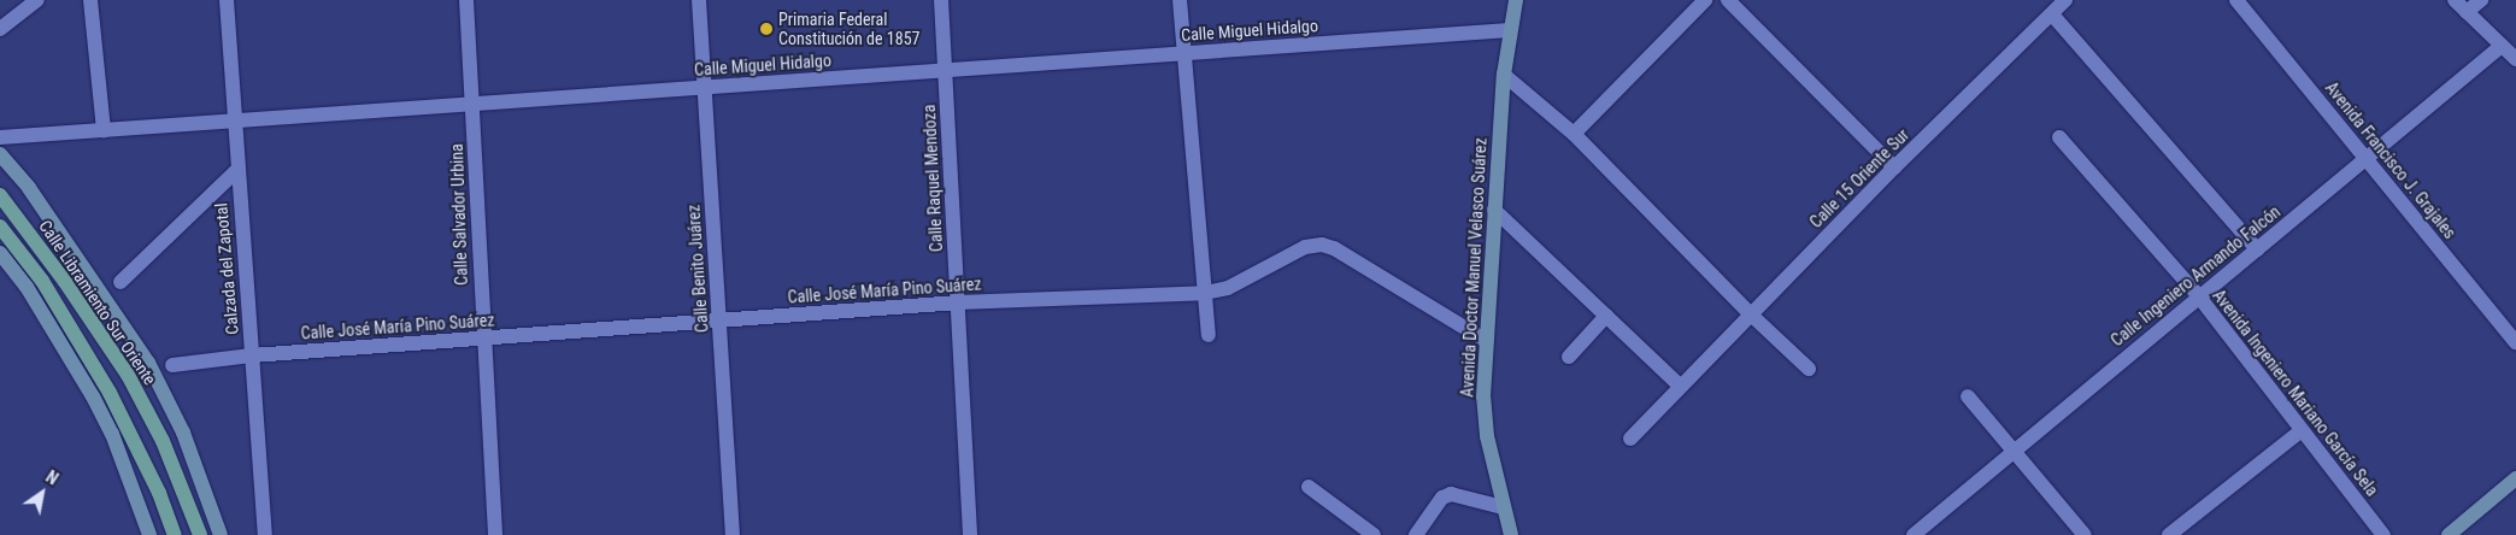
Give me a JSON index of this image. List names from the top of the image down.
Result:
{
  "streets": {
    "main road": ["Calle Libramiento Sur Oriente"],
    "street": [
      "Calle Miguel Hidalgo",
      "Avenida Francisco J. Grajales",
      "Calle Raquel Mendoza",
      "Calle 15 Oriente Sur",
      "Calle Salvador Urbina",
      "Avenida Doctor Manuel Velasco Suárez",
      "Calzada del Zapotal",
      "Calle Benito Juárez",
      "Calle Ingeniero Armando Falcón",
      "Calle José María Pino Suárez",
      "Avenida Ingeniero Mariano García Sela"
    ]
  },
  "crossings": [
    ["Calle Miguel Hidalgo", "Calle Raquel Mendoza"],
    ["Calle Miguel Hidalgo", "Calle Salvador Urbina"],
    ["Calle Miguel Hidalgo", "Avenida Doctor Manuel Velasco Suárez"],
    ["Calle Miguel Hidalgo", "Calzada del Zapotal"],
    ["Calle Miguel Hidalgo", "Calle Benito Juárez"],
    ["Avenida Francisco J. Grajales", "Calle Ingeniero Armando Falcón"],
    ["Calle Raquel Mendoza", "Calle José María Pino Suárez"],
    ["Calle Salvador Urbina", "Calle José María Pino Suárez"],
    ["Avenida Doctor Manuel Velasco Suárez", "Calle José María Pino Suárez"],
    ["Calzada del Zapotal", "Calle José María Pino Suárez"],
    ["Calle Benito Juárez", "Calle José María Pino Suárez"],
    ["Calle Ingeniero Armando Falcón", "Avenida Ingeniero Mariano García Sela"]
  ],
  "places": ["Primaria Federal Constitución de 1857"],
  "north": "top right"
}
